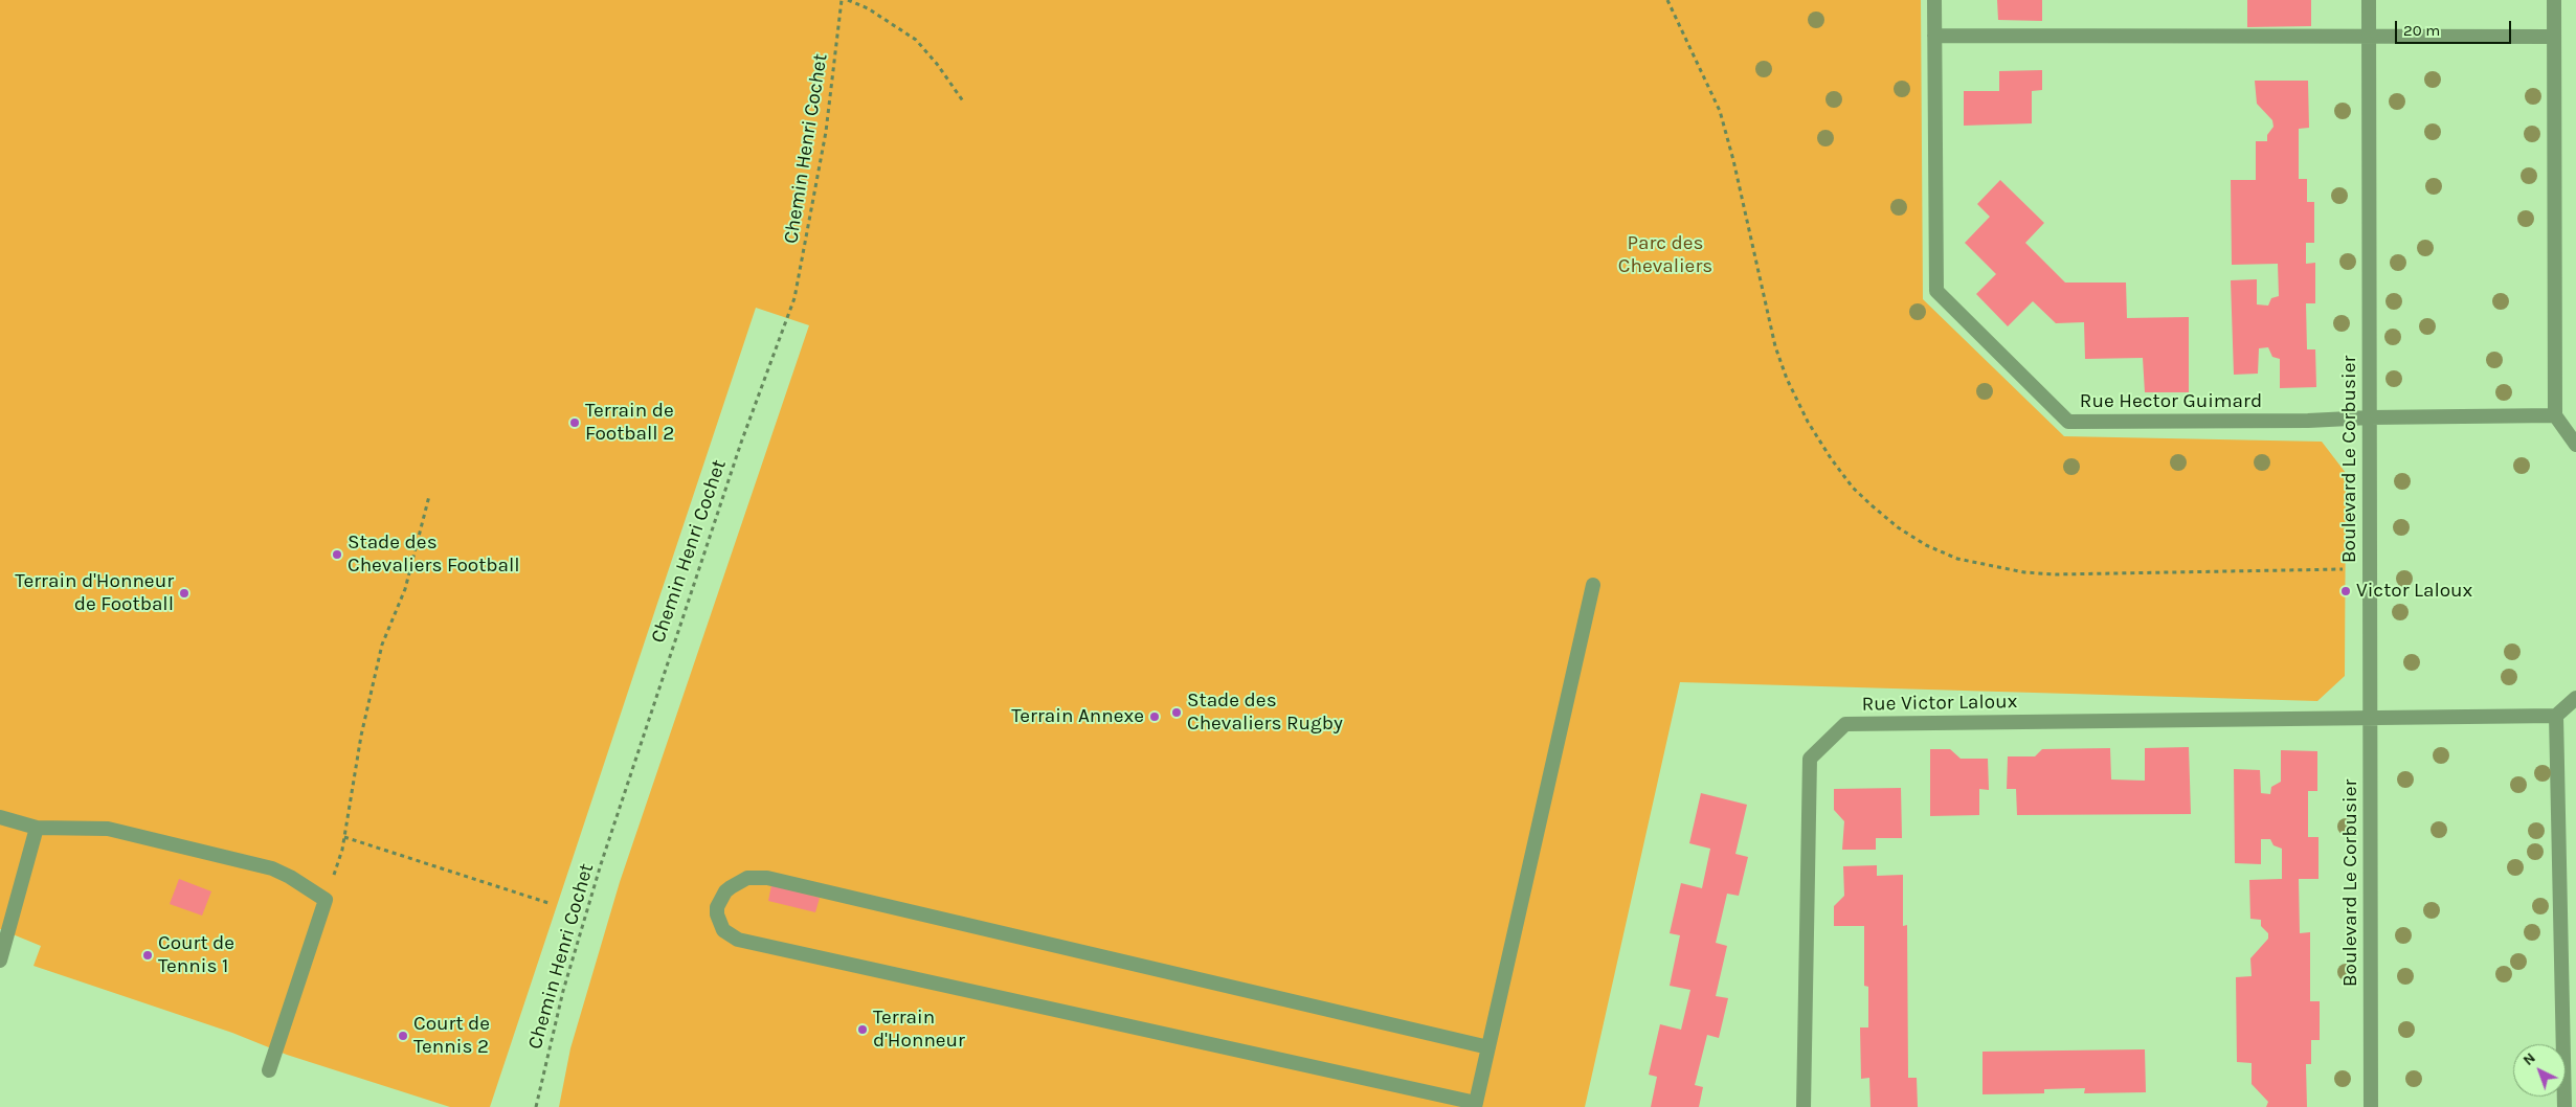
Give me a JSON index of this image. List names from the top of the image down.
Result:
{
  "streets": {
    "street": ["Rue Hector Guimard", "Boulevard Le Corbusier", "Rue Victor Laloux"],
    "path": ["Chemin Henri Cochet"]
  },
  "crossings": [
    ["Rue Hector Guimard", "Boulevard Le Corbusier"],
    ["Boulevard Le Corbusier", "Rue Victor Laloux"]
  ],
  "parks": ["Parc des Chevaliers"],
  "places": [
    "Terrain de Football 2",
    "Stade des Chevaliers Football",
    "Victor Laloux",
    "Terrain d'Honneur de Football",
    "Stade des Chevaliers Rugby",
    "Terrain Annexe",
    "Court de Tennis 1",
    "Terrain d'Honneur",
    "Court de Tennis 2"
  ],
  "scale_bar": "20 m",
  "north": "top left"
}
